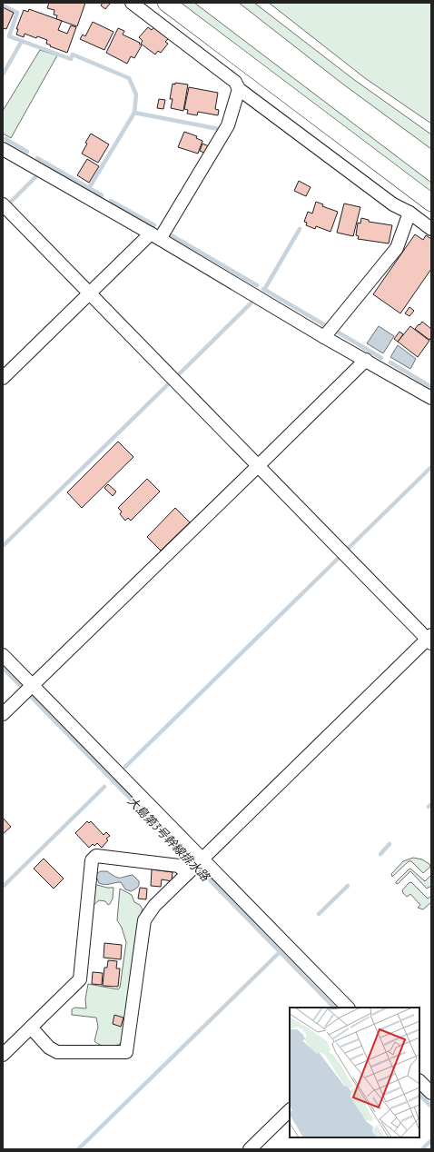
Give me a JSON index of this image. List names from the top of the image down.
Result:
{
  "water": ["大島第3号幹線排水路"]
}
